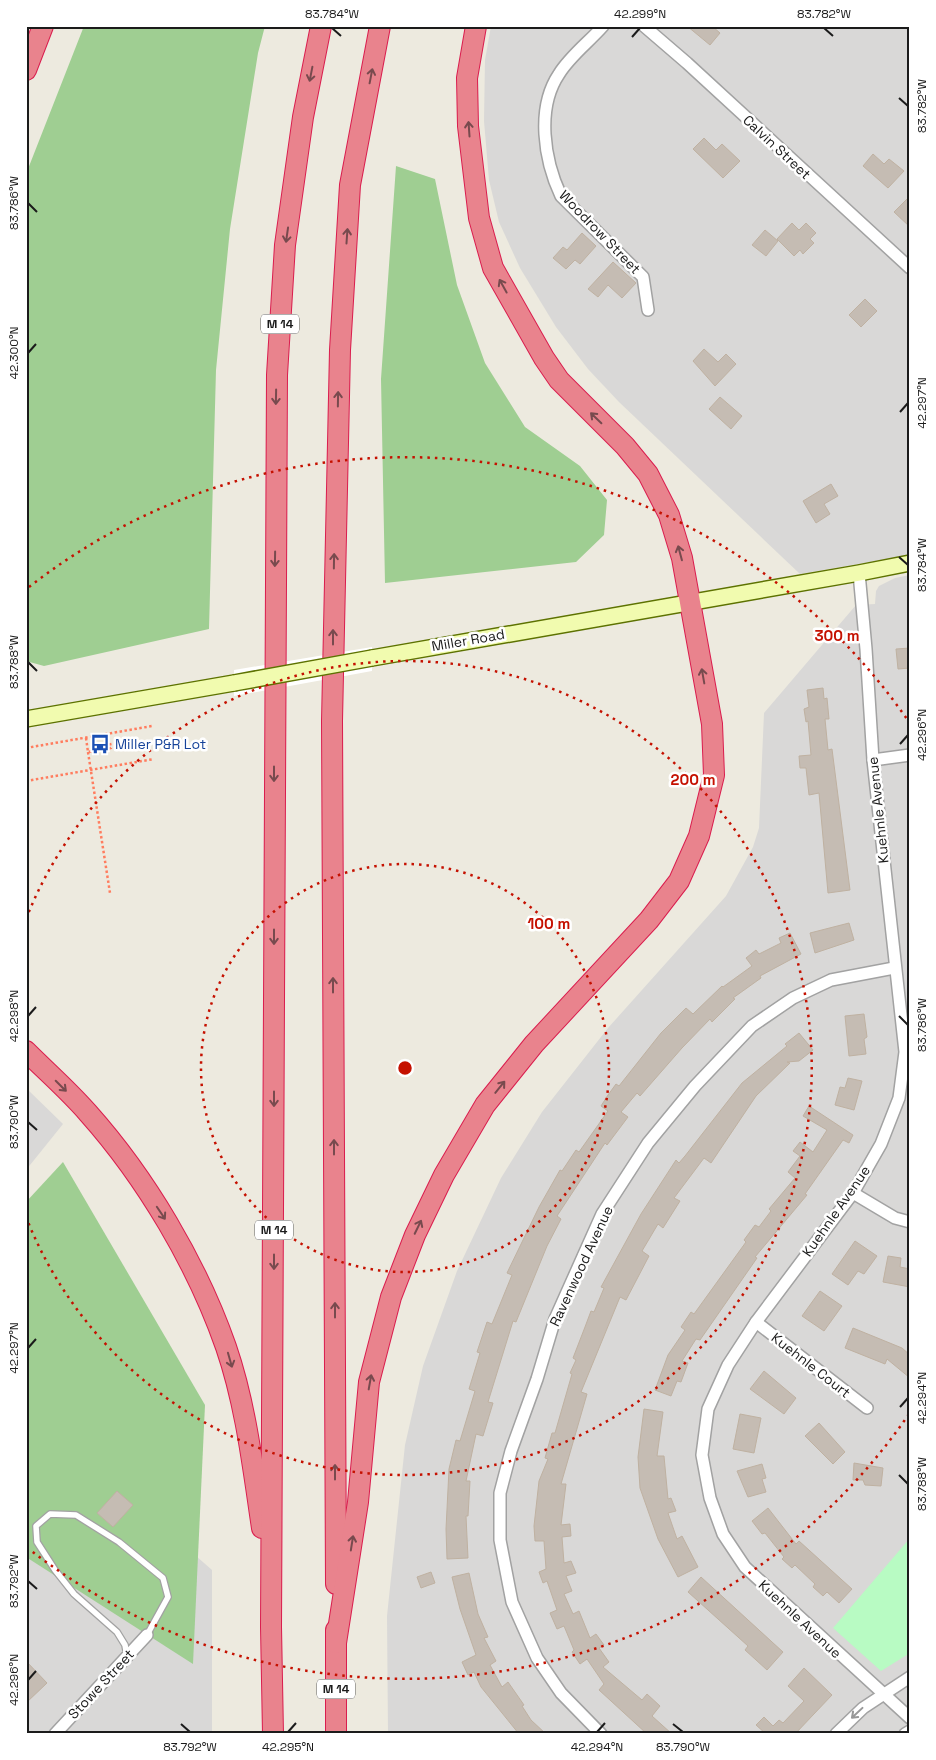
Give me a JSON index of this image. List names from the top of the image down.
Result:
{
  "streets": {
    "highway": ["M 14"],
    "main road": ["Miller Road"],
    "street": [
      "Calvin Street",
      "Woodrow Street",
      "Kuehnle Avenue",
      "Ravenwood Avenue",
      "Kuehnle Court",
      "Stowe Street"
    ]
  },
  "crossings": [
    ["Miller Road", "Kuehnle Avenue"],
    ["Kuehnle Avenue", "Ravenwood Avenue"],
    ["Kuehnle Avenue", "Kuehnle Court"]
  ],
  "places": {
    "bus stop": ["Miller P&R Lot"]
  },
  "coordinates": [
    "83.784°W",
    "42.299°N",
    "83.782°W",
    "83.786°W",
    "42.300°N",
    "42.297°N",
    "83.788°W",
    "42.296°N",
    "42.298°N",
    "83.790°W",
    "42.294°N",
    "83.792°W",
    "42.295°N"
  ],
  "rings": ["300 m", "200 m", "100 m"]
}
